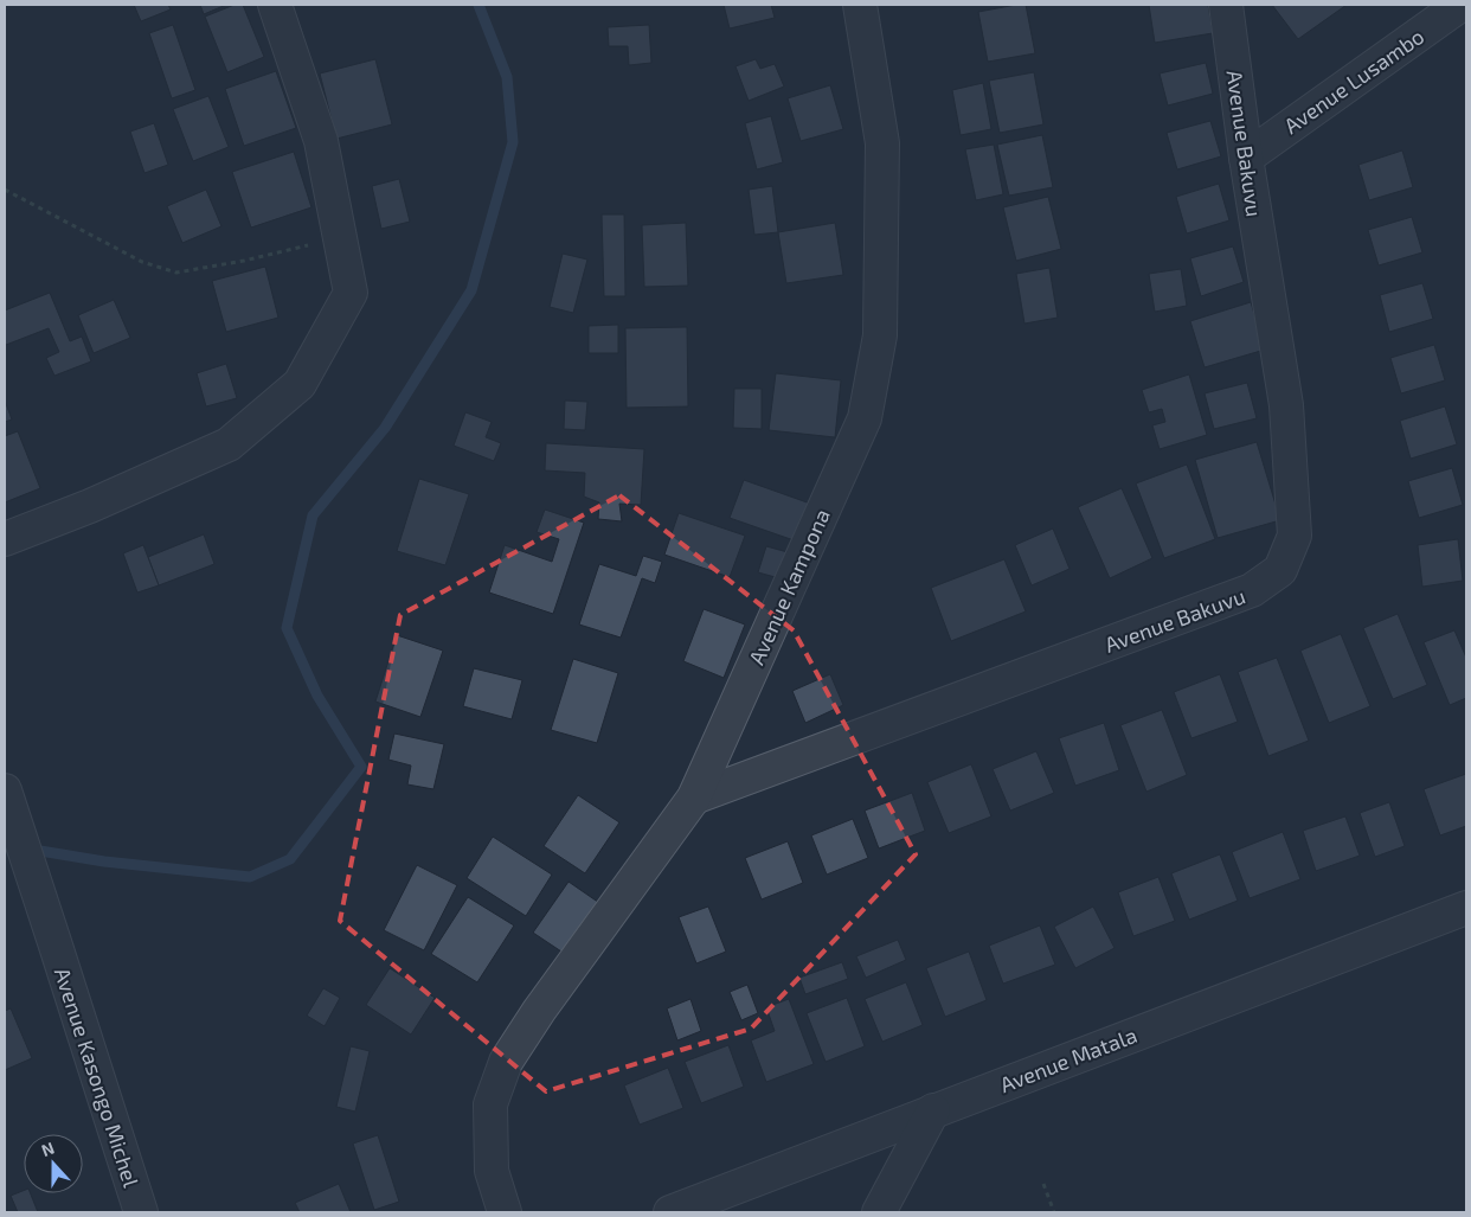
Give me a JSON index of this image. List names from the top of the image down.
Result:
{
  "streets": {
    "street": [
      "Avenue Lusambo",
      "Avenue Bakuvu",
      "Avenue Kampona",
      "Avenue Matala",
      "Avenue Kasongo Michel"
    ]
  },
  "crossings": [
    ["Avenue Lusambo", "Avenue Bakuvu"],
    ["Avenue Bakuvu", "Avenue Kampona"]
  ],
  "north": "top"
}
